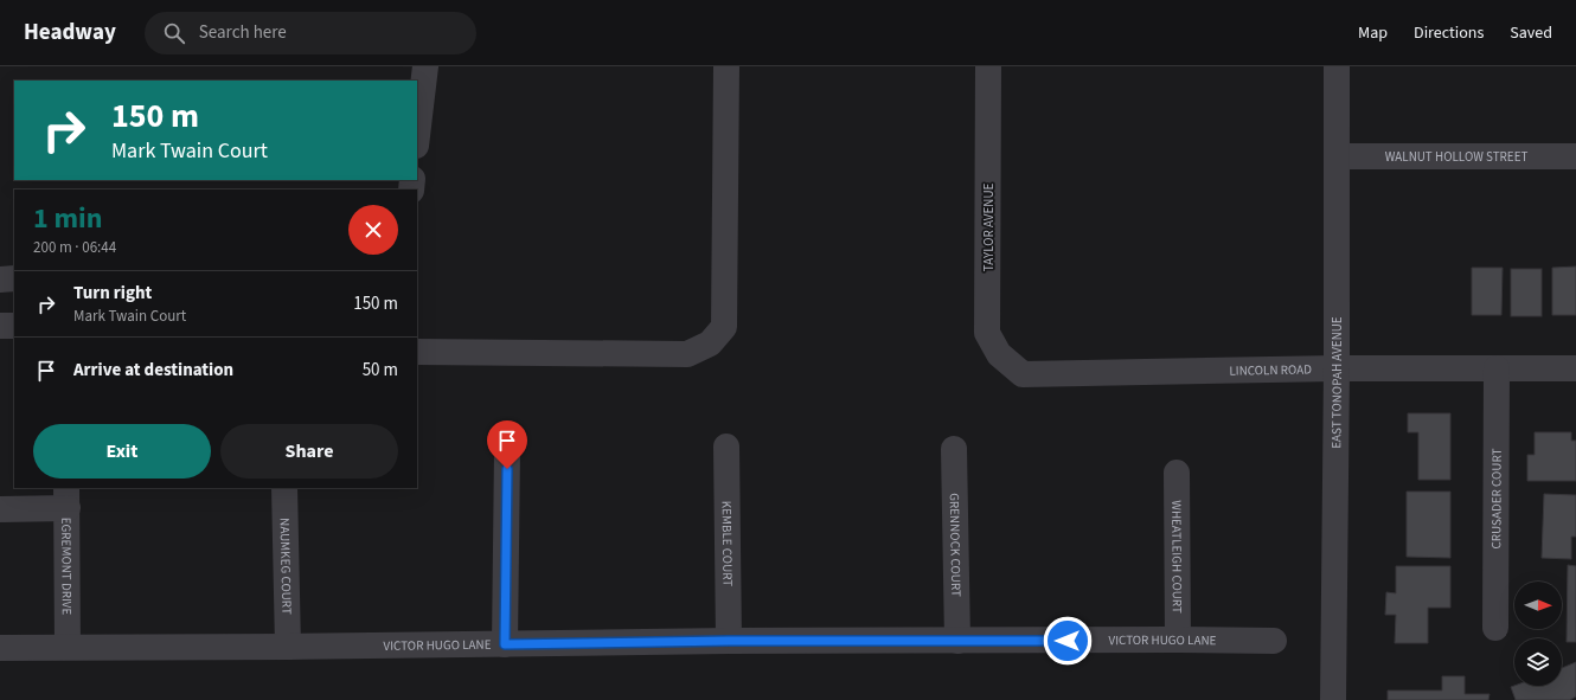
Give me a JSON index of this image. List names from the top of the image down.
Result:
{
  "streets": {
    "street": [
      "WALNUT HOLLOW STREET",
      "TAYLOR AVENUE",
      "LINCOLN ROAD",
      "EAST TONOPAH AVENUE",
      "CRUSADER COURT",
      "KEMBLE COURT",
      "GRENNOCK COURT",
      "WHEATLEIGH COURT",
      "EGREMONT DRIVE",
      "NAUMKEG COURT",
      "VICTOR HUGO LANE"
    ]
  },
  "crossings": [
    ["WALNUT HOLLOW STREET", "EAST TONOPAH AVENUE"],
    ["TAYLOR AVENUE", "LINCOLN ROAD"],
    ["LINCOLN ROAD", "EAST TONOPAH AVENUE"],
    ["LINCOLN ROAD", "CRUSADER COURT"],
    ["KEMBLE COURT", "VICTOR HUGO LANE"],
    ["GRENNOCK COURT", "VICTOR HUGO LANE"],
    ["WHEATLEIGH COURT", "VICTOR HUGO LANE"],
    ["EGREMONT DRIVE", "VICTOR HUGO LANE"],
    ["NAUMKEG COURT", "VICTOR HUGO LANE"]
  ],
  "north": "right",
  "page": {
    "header": "Headway",
    "search": "Search here",
    "nav": ["Map", "Directions", "Saved"],
    "turn": ["150 m", "Mark Twain Court"],
    "heading": ["1 min", "200 m · 06:44"],
    "list": [
      {
        "name": "Turn right",
        "note": "Mark Twain Court",
        "value": "150 m"
      },
      {
        "name": "Arrive at destination",
        "value": "50 m"
      }
    ],
    "buttons": ["Exit", "Share"]
  }
}
